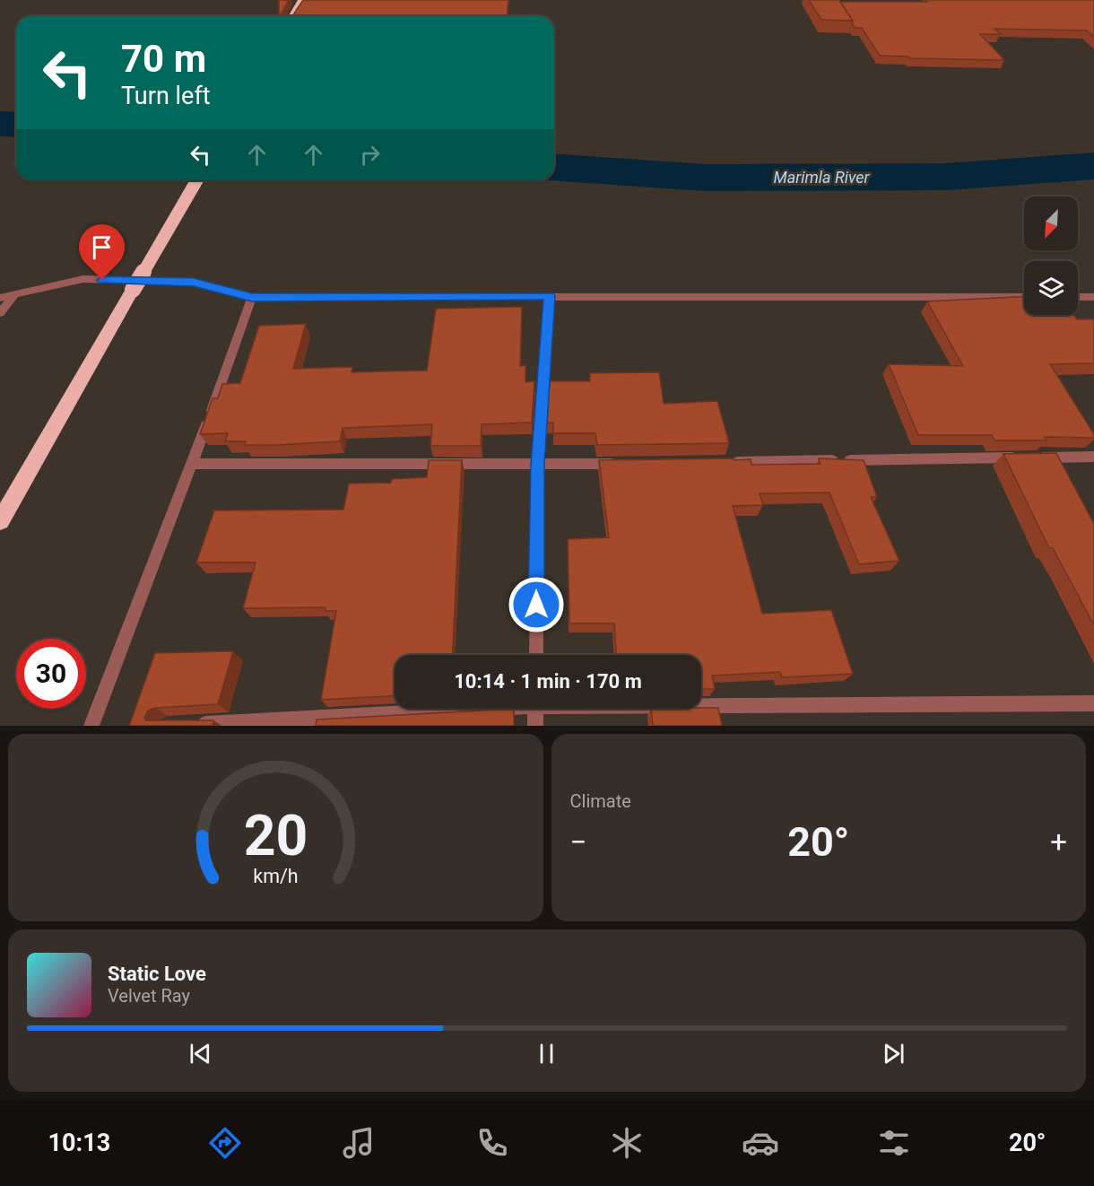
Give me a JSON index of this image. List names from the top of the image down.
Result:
{
  "water": ["Marimla River"],
  "north": "bottom left",
  "page": {
    "turn": ["70 m", "Turn left"],
    "limit": "30",
    "trip": "10:14 · 1 min · 170 m",
    "tile": "Climate",
    "heat": ["−", "20°", "+"],
    "song": ["Static Love", "Velvet Ray"],
    "tabs": ["10:13", "20°"],
    "gauge": ["20", "km/h"]
  }
}
